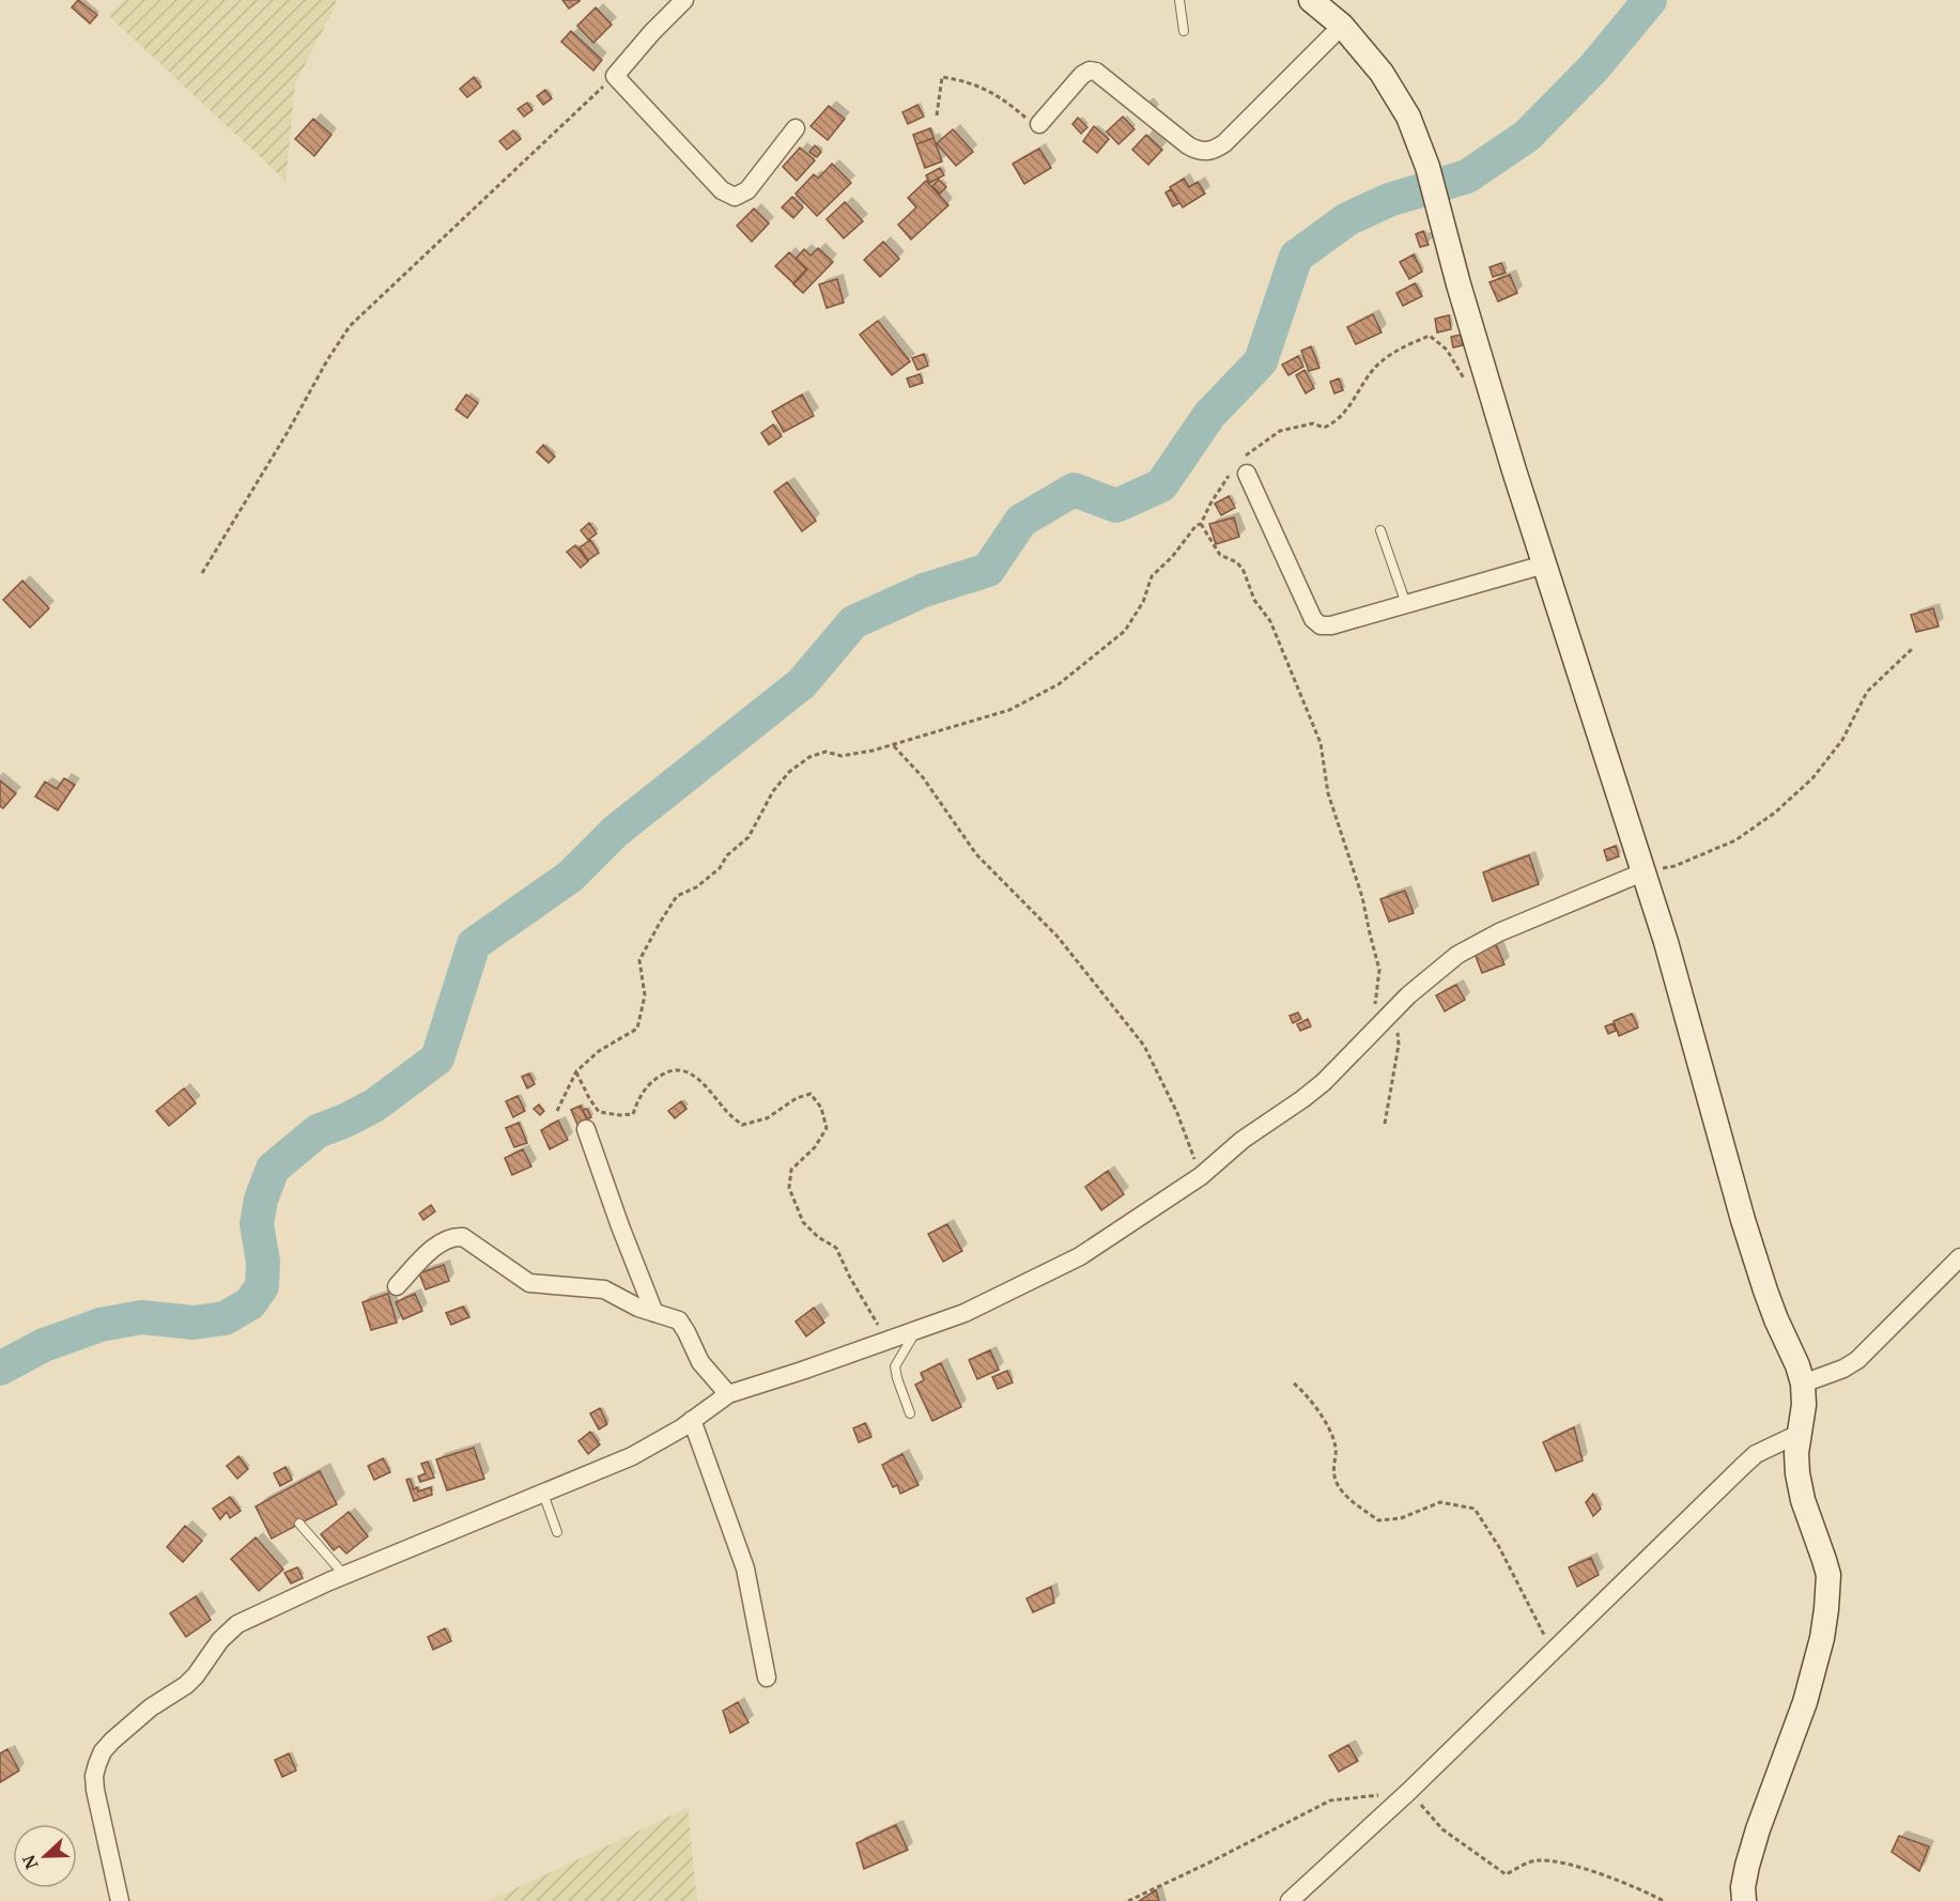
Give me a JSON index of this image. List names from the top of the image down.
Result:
{
  "north": "left"
}
